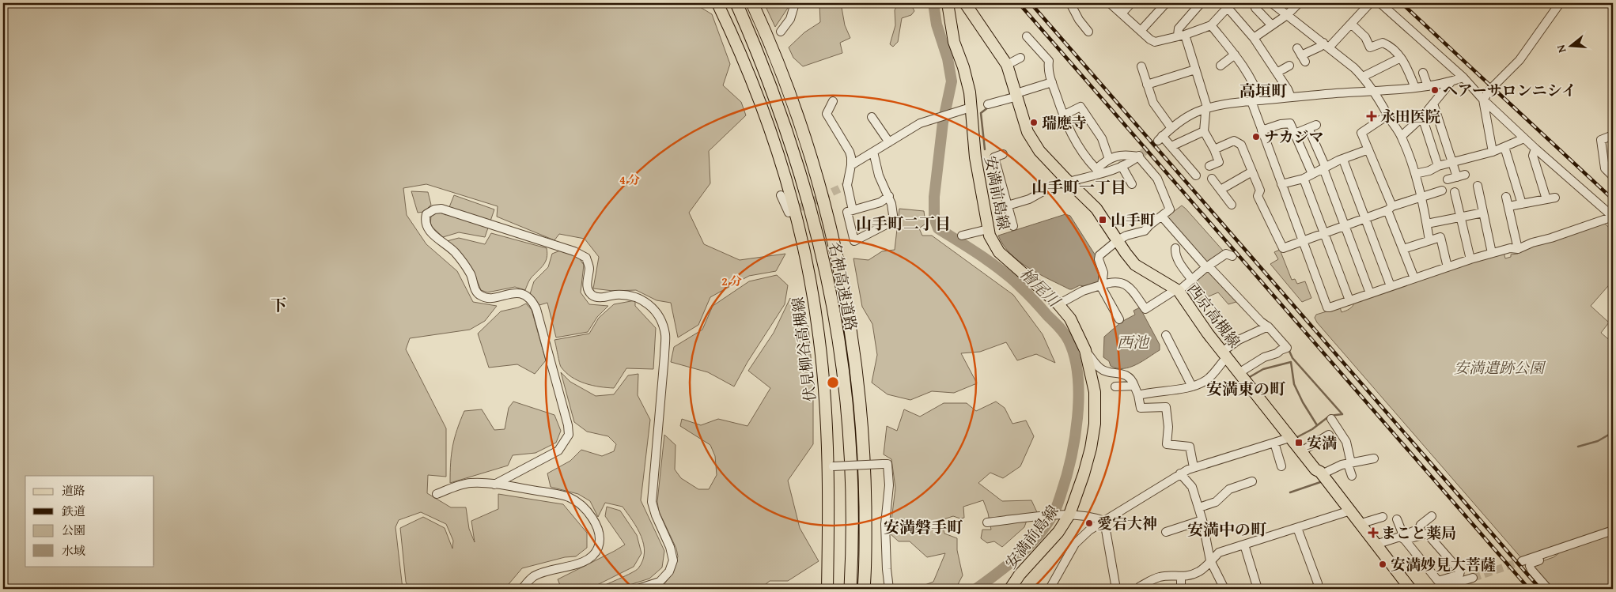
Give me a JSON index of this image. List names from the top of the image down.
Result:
{
  "streets": {
    "highway": ["名神高速道路"],
    "main road": ["安満前島線", "西京高槻線", "伏見柳谷高槻線"]
  },
  "districts": [
    "高垣町",
    "山手町一丁目",
    "山手町二丁目",
    "下",
    "安満東の町",
    "安満磐手町",
    "安満中の町"
  ],
  "water": ["檜尾川", "西池"],
  "parks": ["安満遺跡公園"],
  "places": {
    "other": [
      "ヘアーサロンニシイ",
      "瑞應寺",
      "ナカジマ",
      "愛宕大神",
      "安満妙見大菩薩"
    ],
    "health": ["永田医院", "まこと薬局"],
    "transit": ["山手町", "安満"]
  },
  "legend": [
    "道路",
    "鉄道",
    "公園",
    "水域"
  ],
  "north": "left",
  "rings": ["4 分", "2 分"]
}
